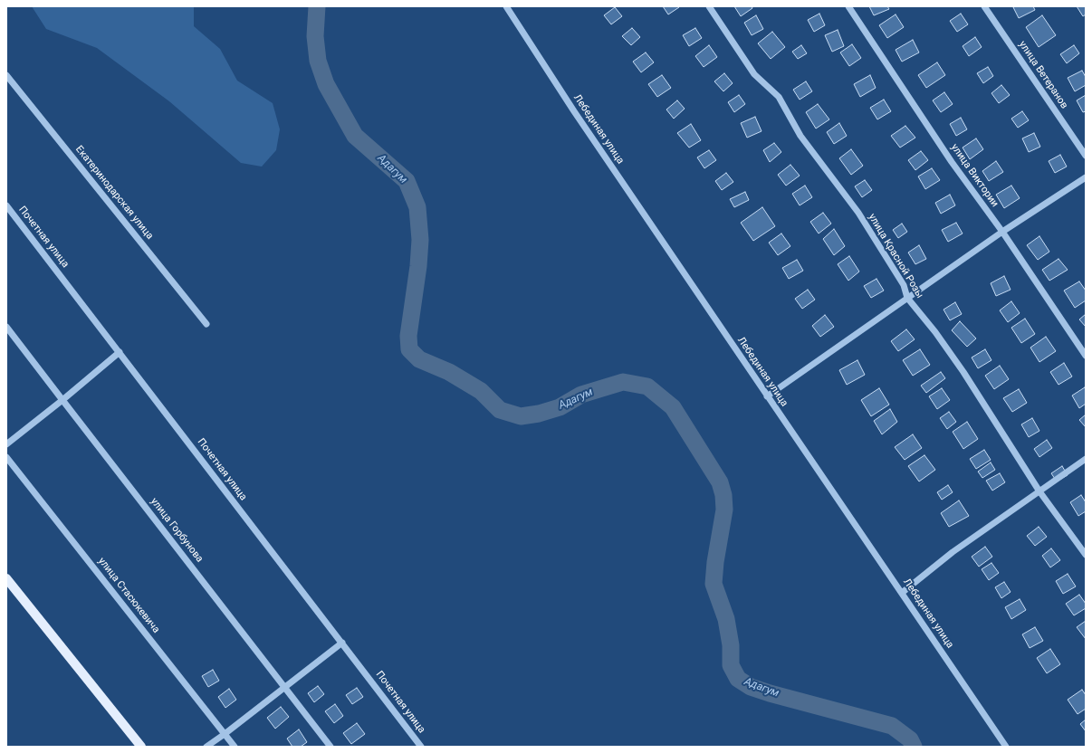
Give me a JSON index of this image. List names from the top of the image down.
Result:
{
  "streets": {
    "street": [
      "улица Ветеранов",
      "Лебединая улица",
      "улица Виктории",
      "Екатеринодарская улица",
      "Почетная улица",
      "улица Красной Розы",
      "улица Горбунова",
      "улица Стасюкевича"
    ]
  },
  "water": ["Адагум"]
}
